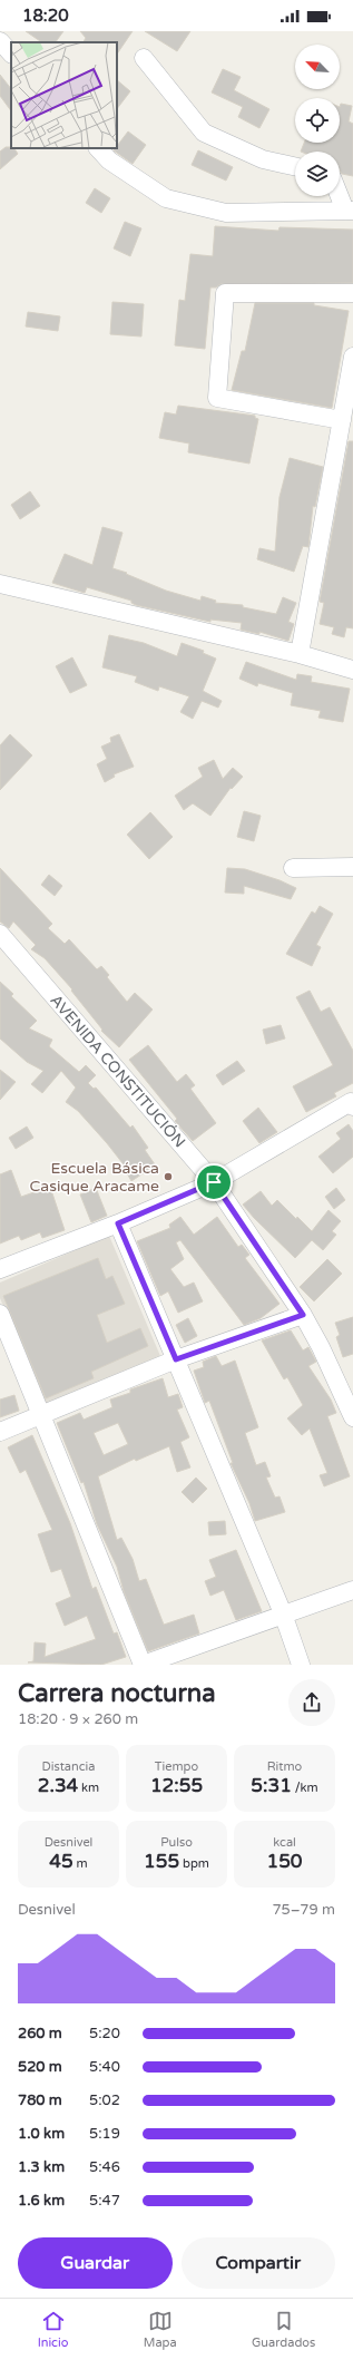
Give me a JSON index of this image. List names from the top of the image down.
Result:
{
  "streets": {
    "street": ["AVENIDA CONSTITUCIÓN"]
  },
  "places": ["Escuela Básica Casique Aracame"],
  "north": "top left",
  "page": {
    "status": "18:20",
    "heading": ["Carrera nocturna", "18:20 · 9 × 260 m"],
    "stats": [
      ["Distancia", "2.34 km"],
      ["Tiempo", "12:55"],
      ["Ritmo", "5:31 /km"],
      ["Desnivel", "45 m"],
      ["Pulso", "155 bpm"],
      ["kcal", "150"]
    ],
    "chart": ["Desnivel", "75–79 m"],
    "list": [
      {
        "name": "260 m",
        "note": "5:20"
      },
      {
        "name": "520 m",
        "note": "5:40"
      },
      {
        "name": "780 m",
        "note": "5:02"
      },
      {
        "name": "1.0 km",
        "note": "5:19"
      },
      {
        "name": "1.3 km",
        "note": "5:46"
      },
      {
        "name": "1.6 km",
        "note": "5:47"
      }
    ],
    "buttons": ["Guardar", "Compartir"],
    "tabs": ["Inicio", "Mapa", "Guardados"]
  }
}
